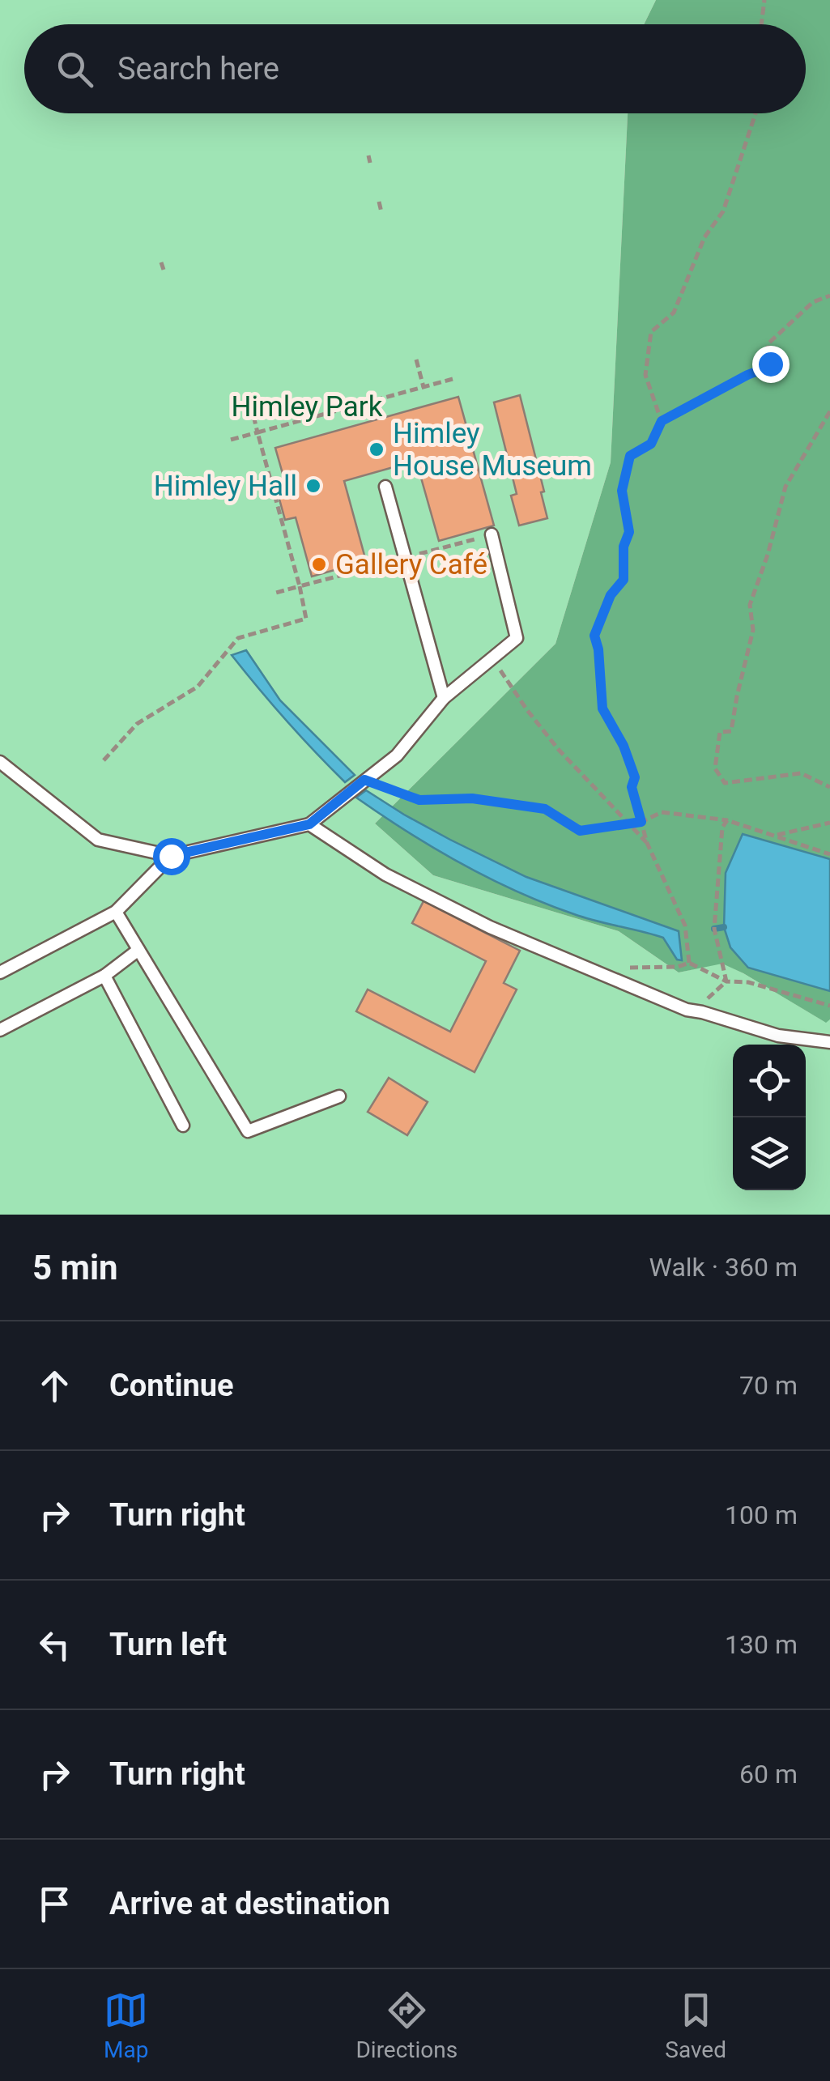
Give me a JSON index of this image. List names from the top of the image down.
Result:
{
  "parks": ["Himley Park"],
  "places": ["Himley House Museum", "Himley Hall", "Gallery Café"],
  "page": {
    "search": "Search here",
    "heading": ["5 min", "Walk · 360 m"],
    "list": [
      ["Continue", "70 m"],
      ["Turn right", "100 m"],
      ["Turn left", "130 m"],
      ["Turn right", "60 m"],
      "Arrive at destination"
    ],
    "nav": ["Map", "Directions", "Saved"]
  }
}
